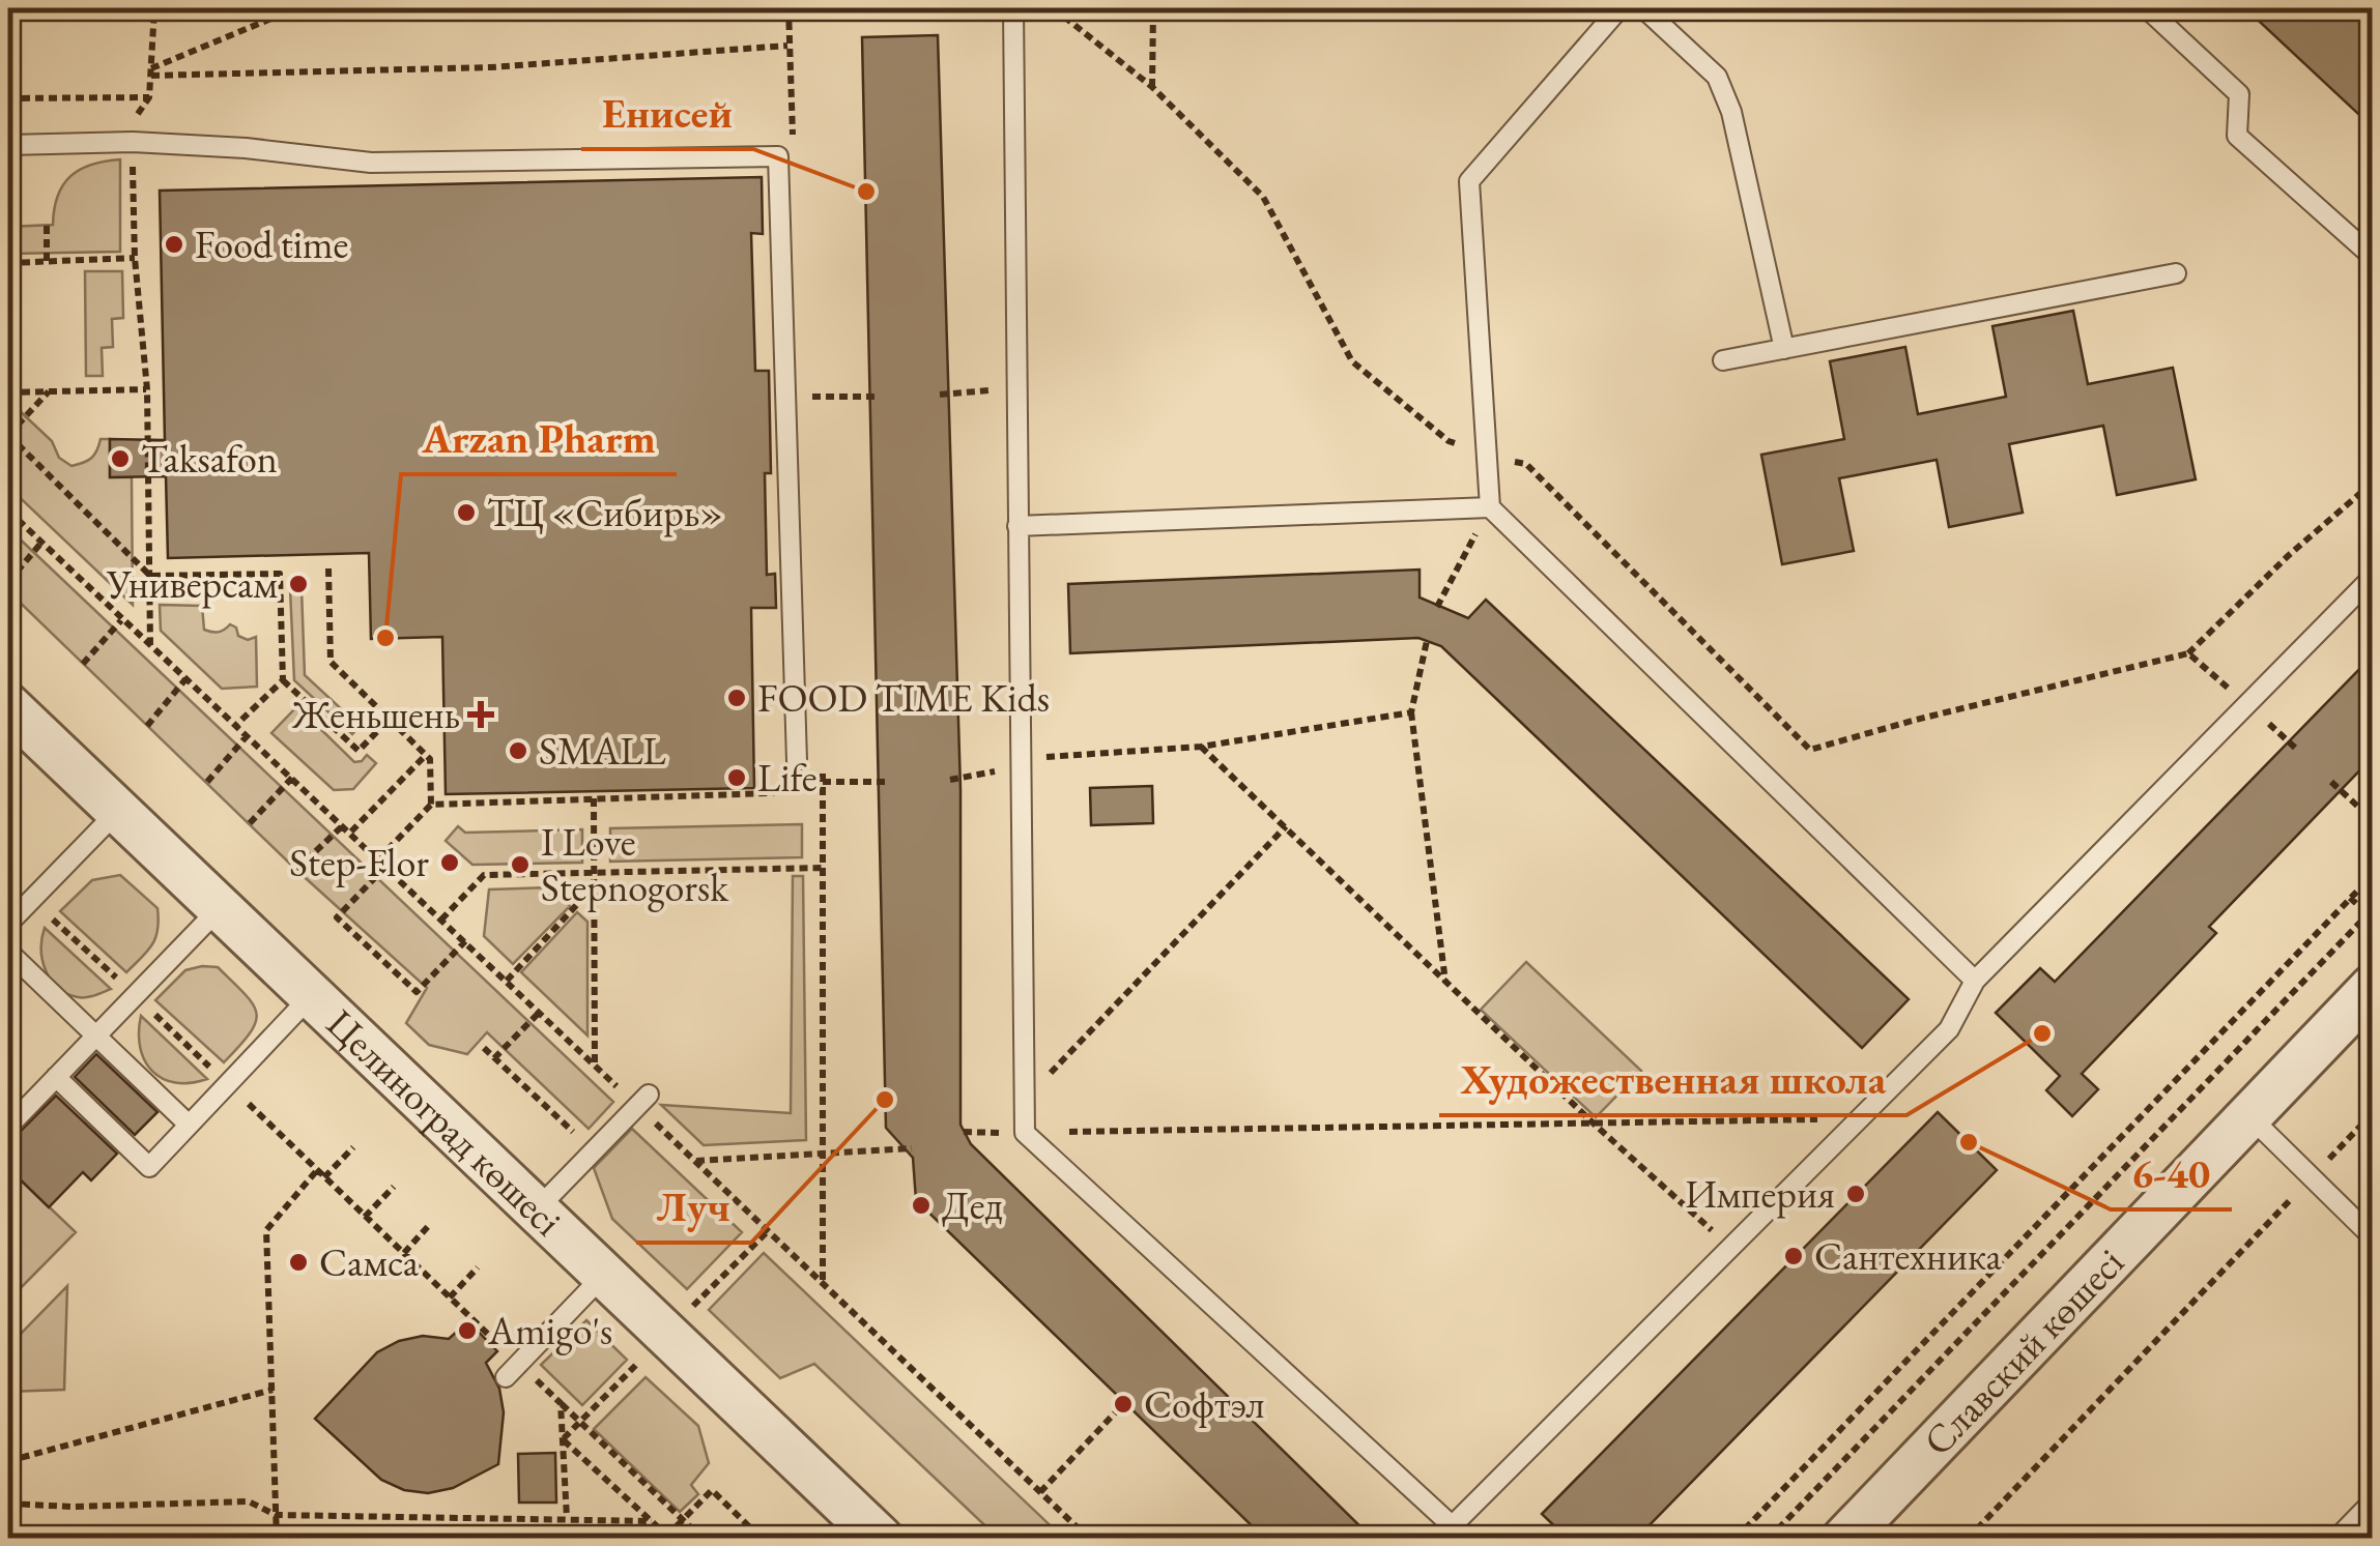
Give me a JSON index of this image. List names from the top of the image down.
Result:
{
  "streets": {
    "street": ["Целиноград көшесі", "Славский көшесі"]
  },
  "places": {
    "other": [
      "Енисей",
      "Food time",
      "Taksafon",
      "ТЦ «Сибирь»",
      "Универсам",
      "Arzan Pharm",
      "FOOD TIME Kids",
      "SMALL",
      "Life",
      "Step-Flor",
      "I Love Stepnogorsk",
      "Художественная школа",
      "Луч",
      "6-40",
      "Империя",
      "Дед",
      "Сантехника",
      "Самса",
      "Amigo's",
      "Софтэл"
    ],
    "health": ["Женьшень"]
  }
}
